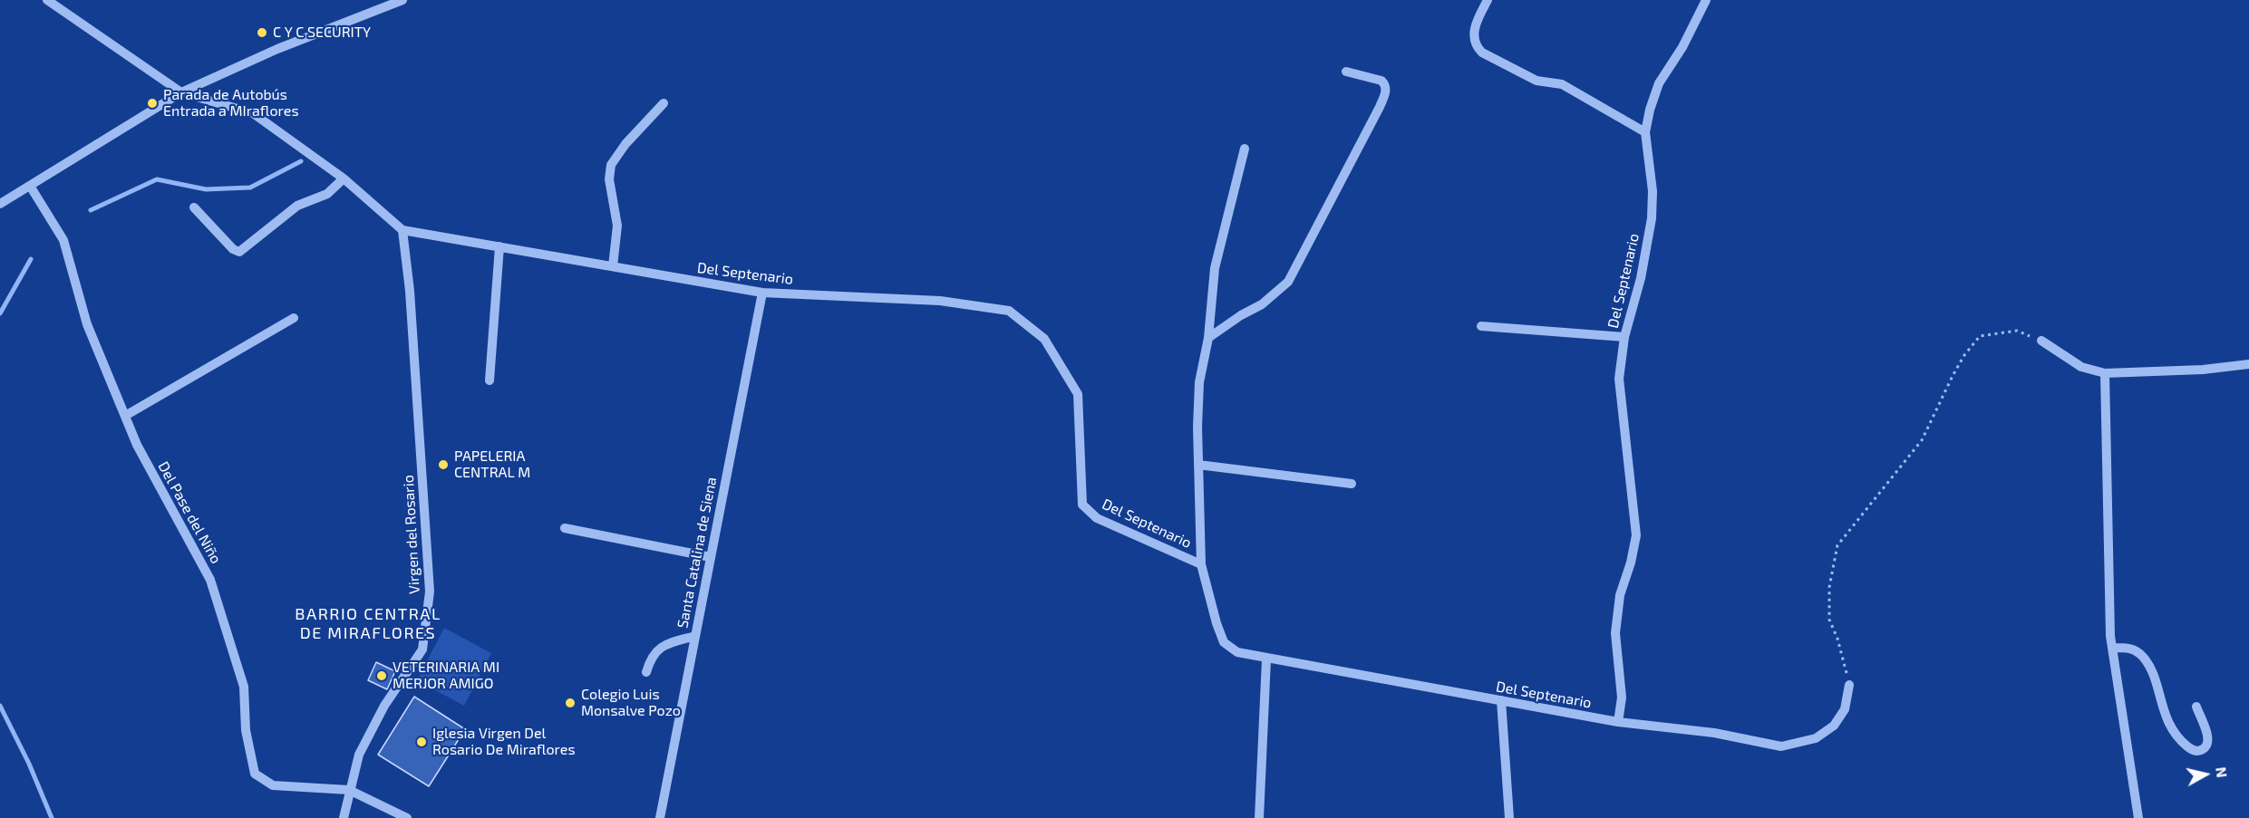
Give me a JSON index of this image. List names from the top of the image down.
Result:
{
  "streets": {
    "street": [
      "Del Septenario",
      "Del Pase del Niño",
      "Virgen del Rosario",
      "Santa Catalina de Siena"
    ]
  },
  "crossings": [
    ["Del Septenario", "Virgen del Rosario"],
    ["Del Septenario", "Santa Catalina de Siena"],
    ["Del Pase del Niño", "Virgen del Rosario"]
  ],
  "districts": ["BARRIO CENTRAL DE MIRAFLORES"],
  "places": [
    "C Y C SECURITY",
    "Parada de Autobús Entrada a MIraflores",
    "PAPELERIA CENTRAL M",
    "VETERINARIA MI MERJOR AMIGO",
    "Colegio Luis Monsalve Pozo",
    "Iglesia Virgen Del Rosario De Miraflores"
  ],
  "north": "right"
}
